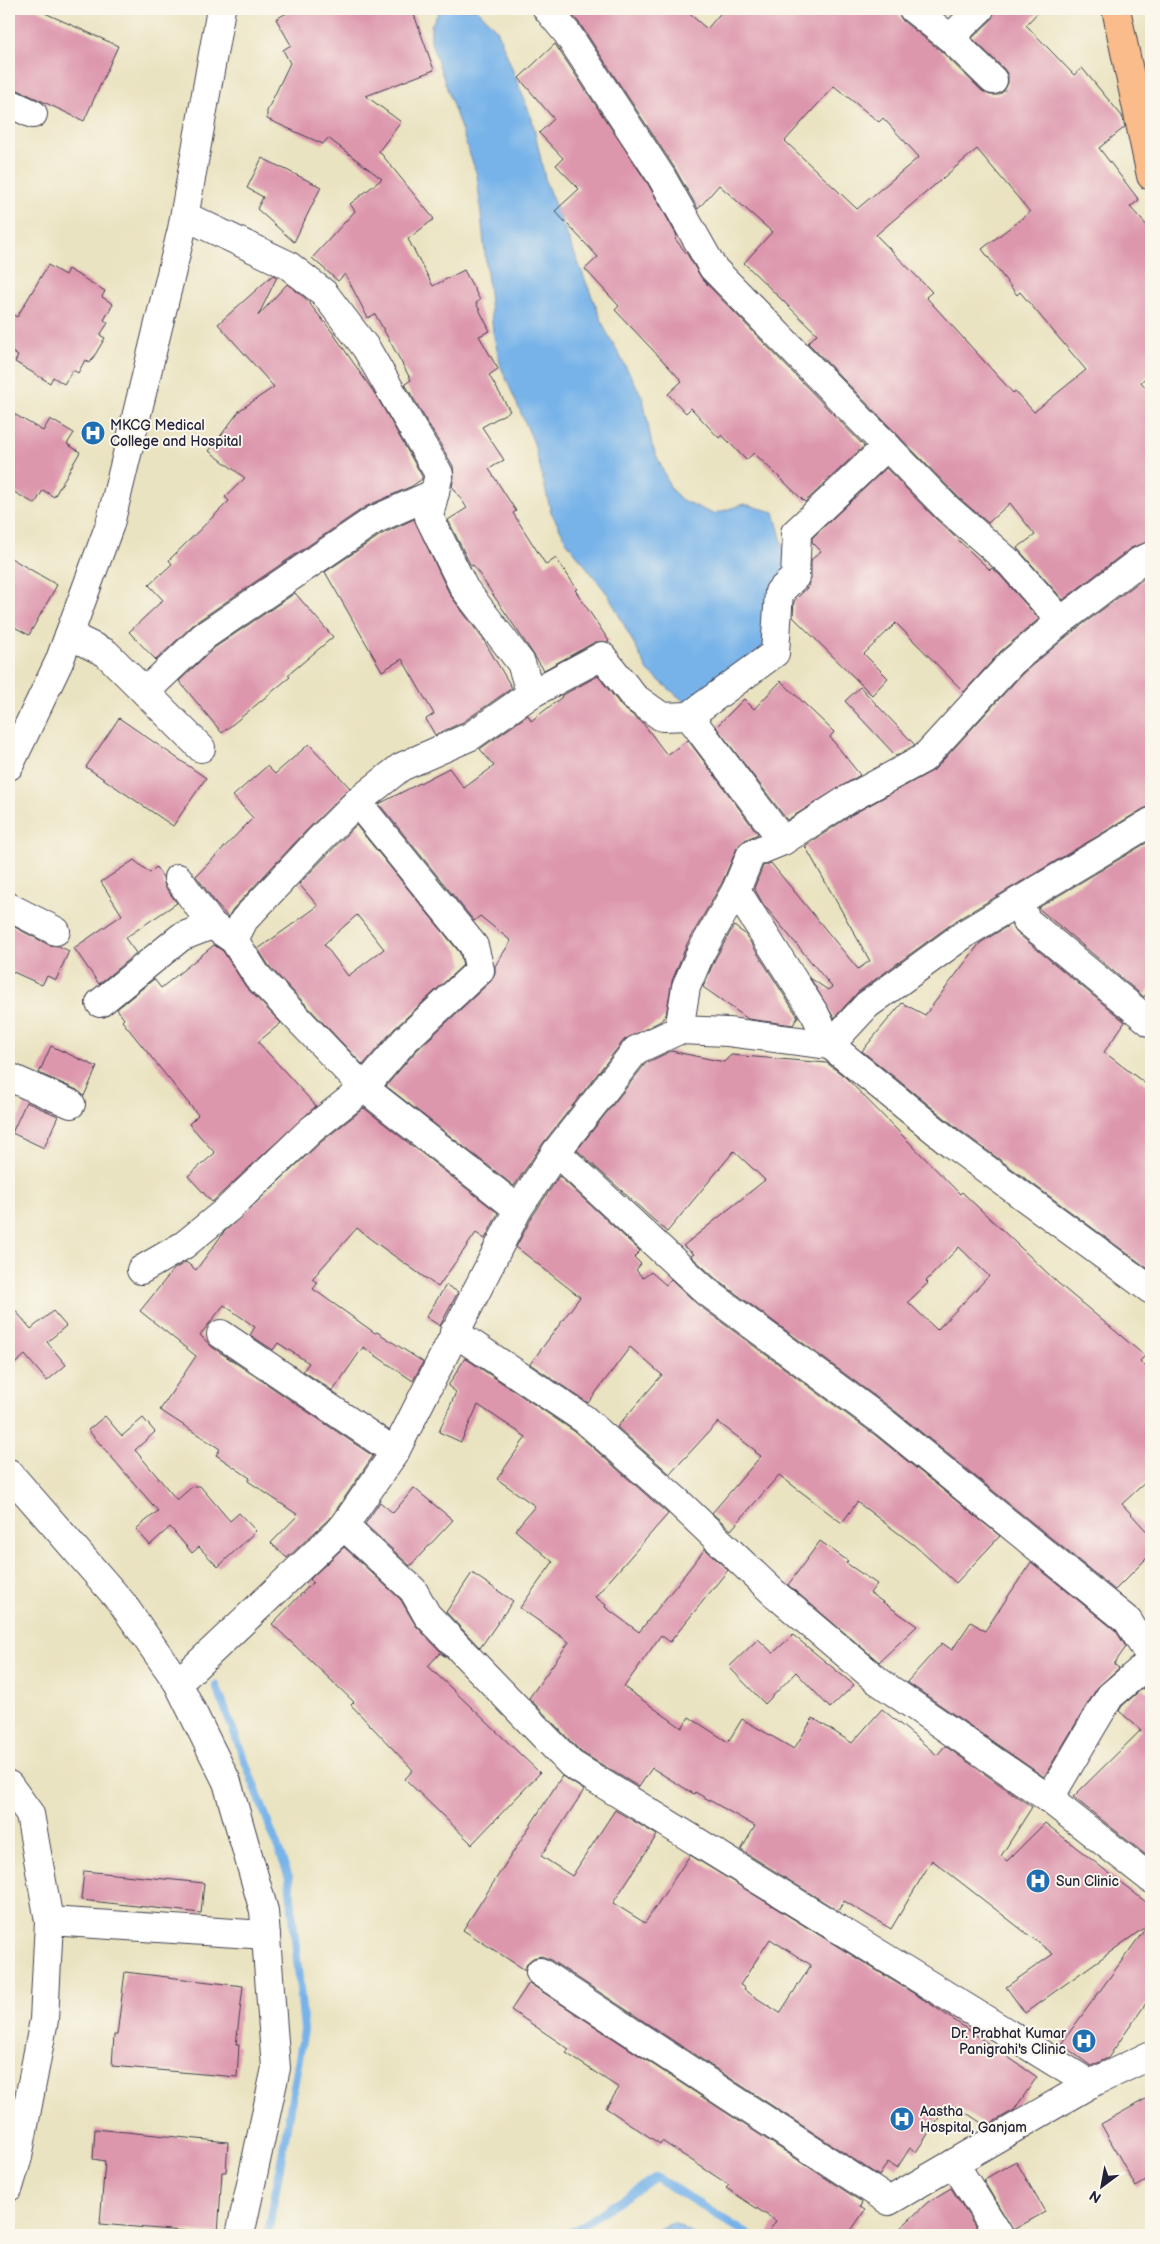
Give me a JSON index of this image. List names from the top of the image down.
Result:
{
  "places": {
    "hospital": [
      "MKCG Medical College and Hospital",
      "Sun Clinic",
      "Dr. Prabhat Kumar Panigrahi's Clinic",
      "Aastha Hospital, Ganjam"
    ]
  },
  "north": "bottom left"
}
